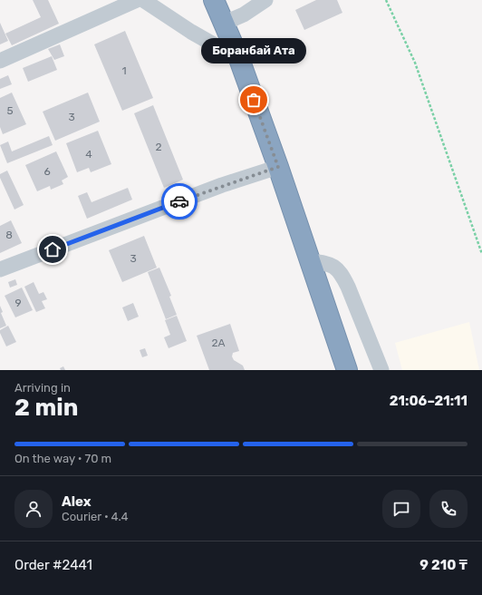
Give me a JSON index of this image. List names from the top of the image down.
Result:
{
  "places": ["Боранбай Ата"],
  "house_numbers": [
    "1",
    "5",
    "3",
    "2",
    "4",
    "6",
    "8",
    "3",
    "9",
    "2А"
  ],
  "page": {
    "bubble": "Боранбай Ата",
    "heading": ["2 min", "Arriving in", "21:06–21:11"],
    "panel": [
      "Alex",
      "Courier · 4.4",
      "Order #2441",
      "9 210 ₸"
    ],
    "bar": "On the way · 70 m"
  }
}
